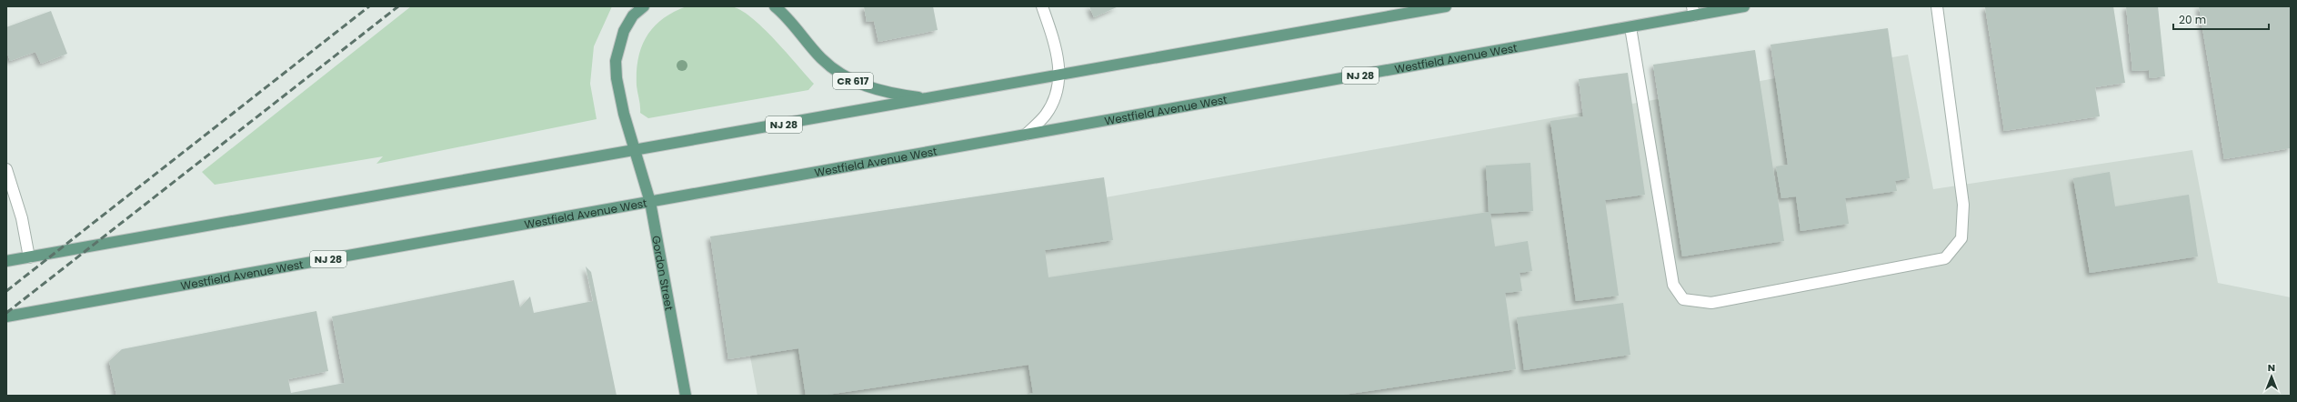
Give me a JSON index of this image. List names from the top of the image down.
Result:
{
  "streets": {
    "main road": [
      "Westfield Avenue West",
      "NJ 28",
      "CR 617",
      "Gordon Street"
    ]
  },
  "crossings": [
    ["Westfield Avenue West", "Gordon Street"],
    ["NJ 28", "CR 617"],
    ["NJ 28", "Gordon Street"]
  ],
  "scale_bar": "20 m",
  "north": "top"
}
